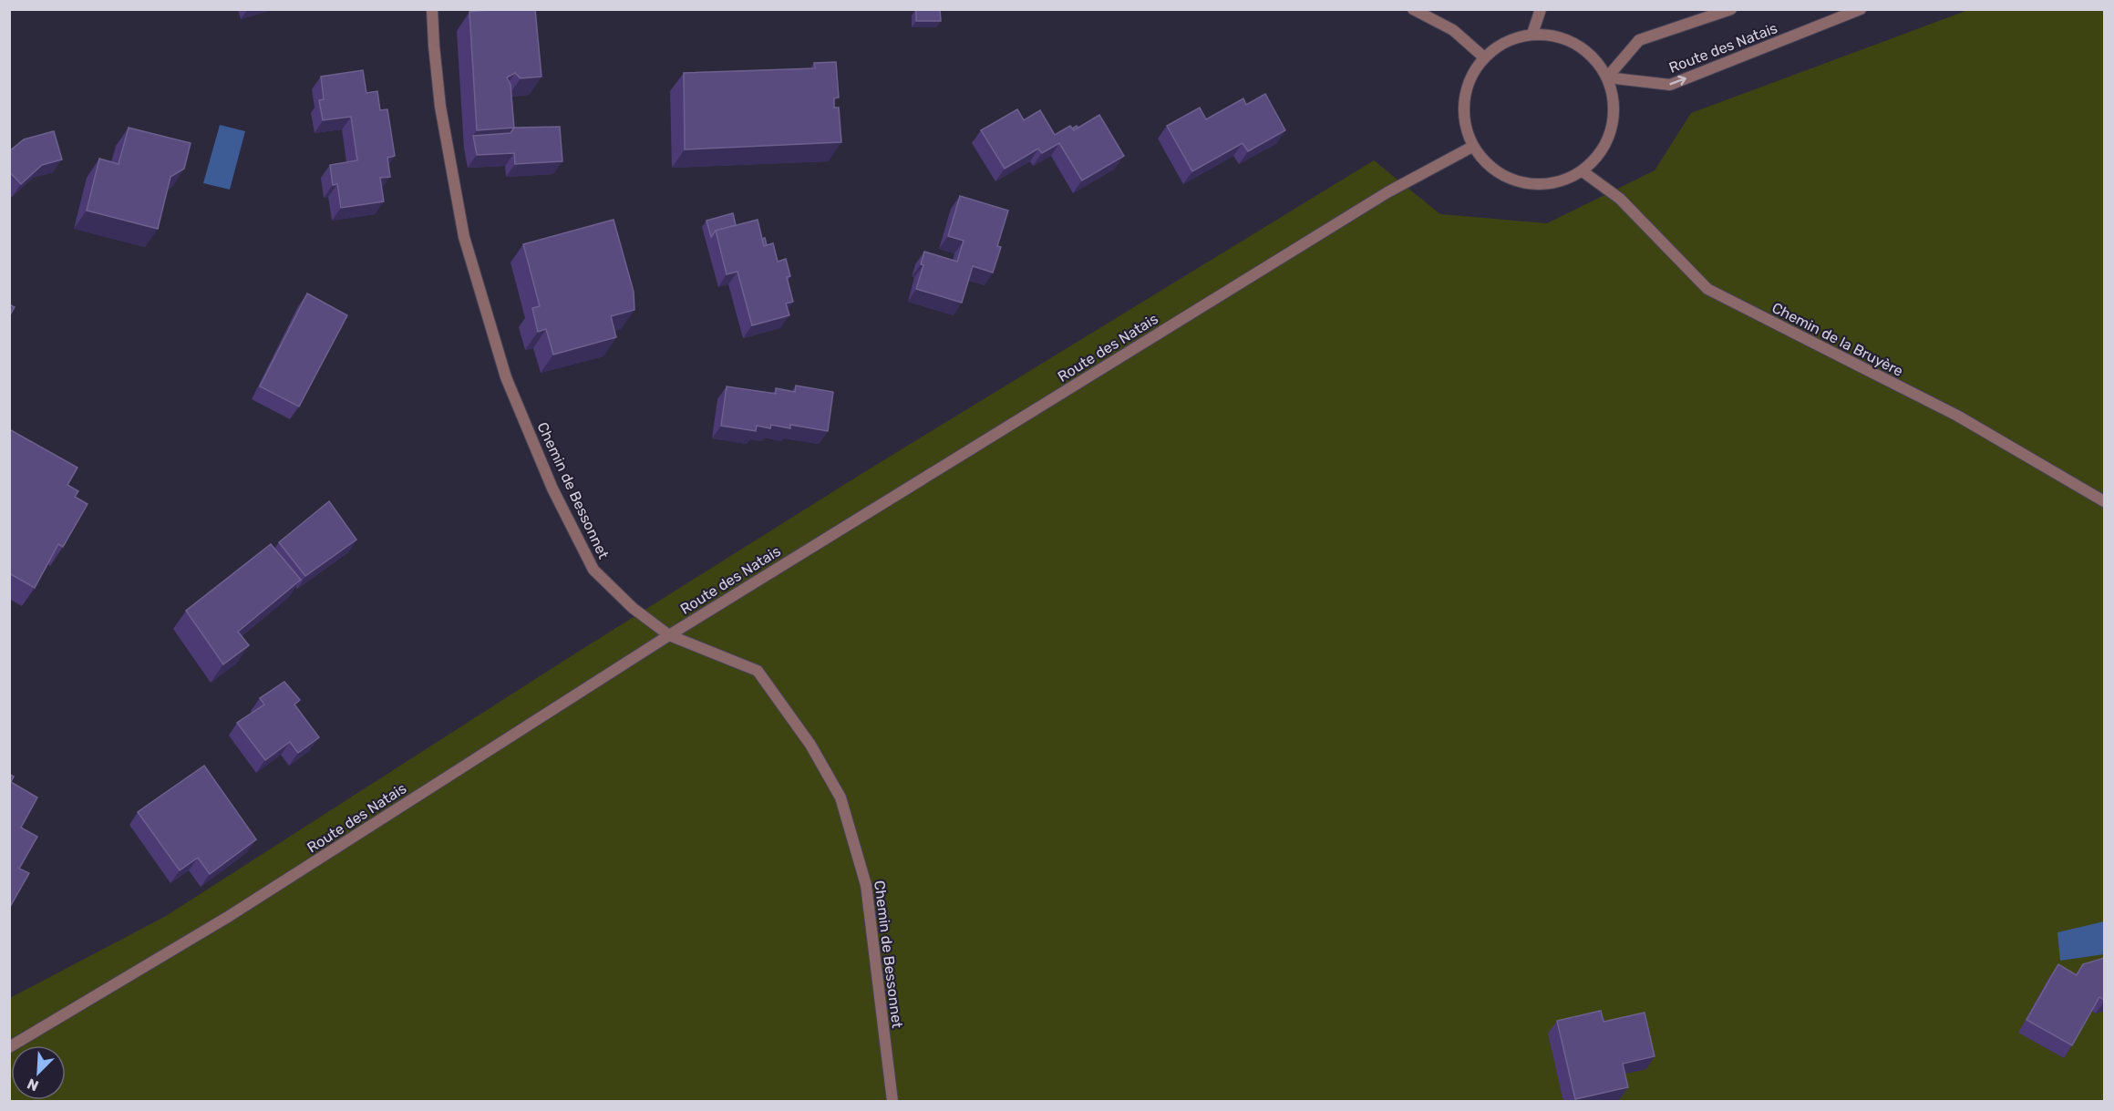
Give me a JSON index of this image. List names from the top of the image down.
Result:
{
  "streets": {
    "street": ["Route des Natais", "Chemin de la Bruyère", "Chemin de Bessonnet"]
  },
  "crossings": [
    ["Route des Natais", "Chemin de la Bruyère"],
    ["Route des Natais", "Chemin de Bessonnet"]
  ],
  "north": "bottom left"
}
